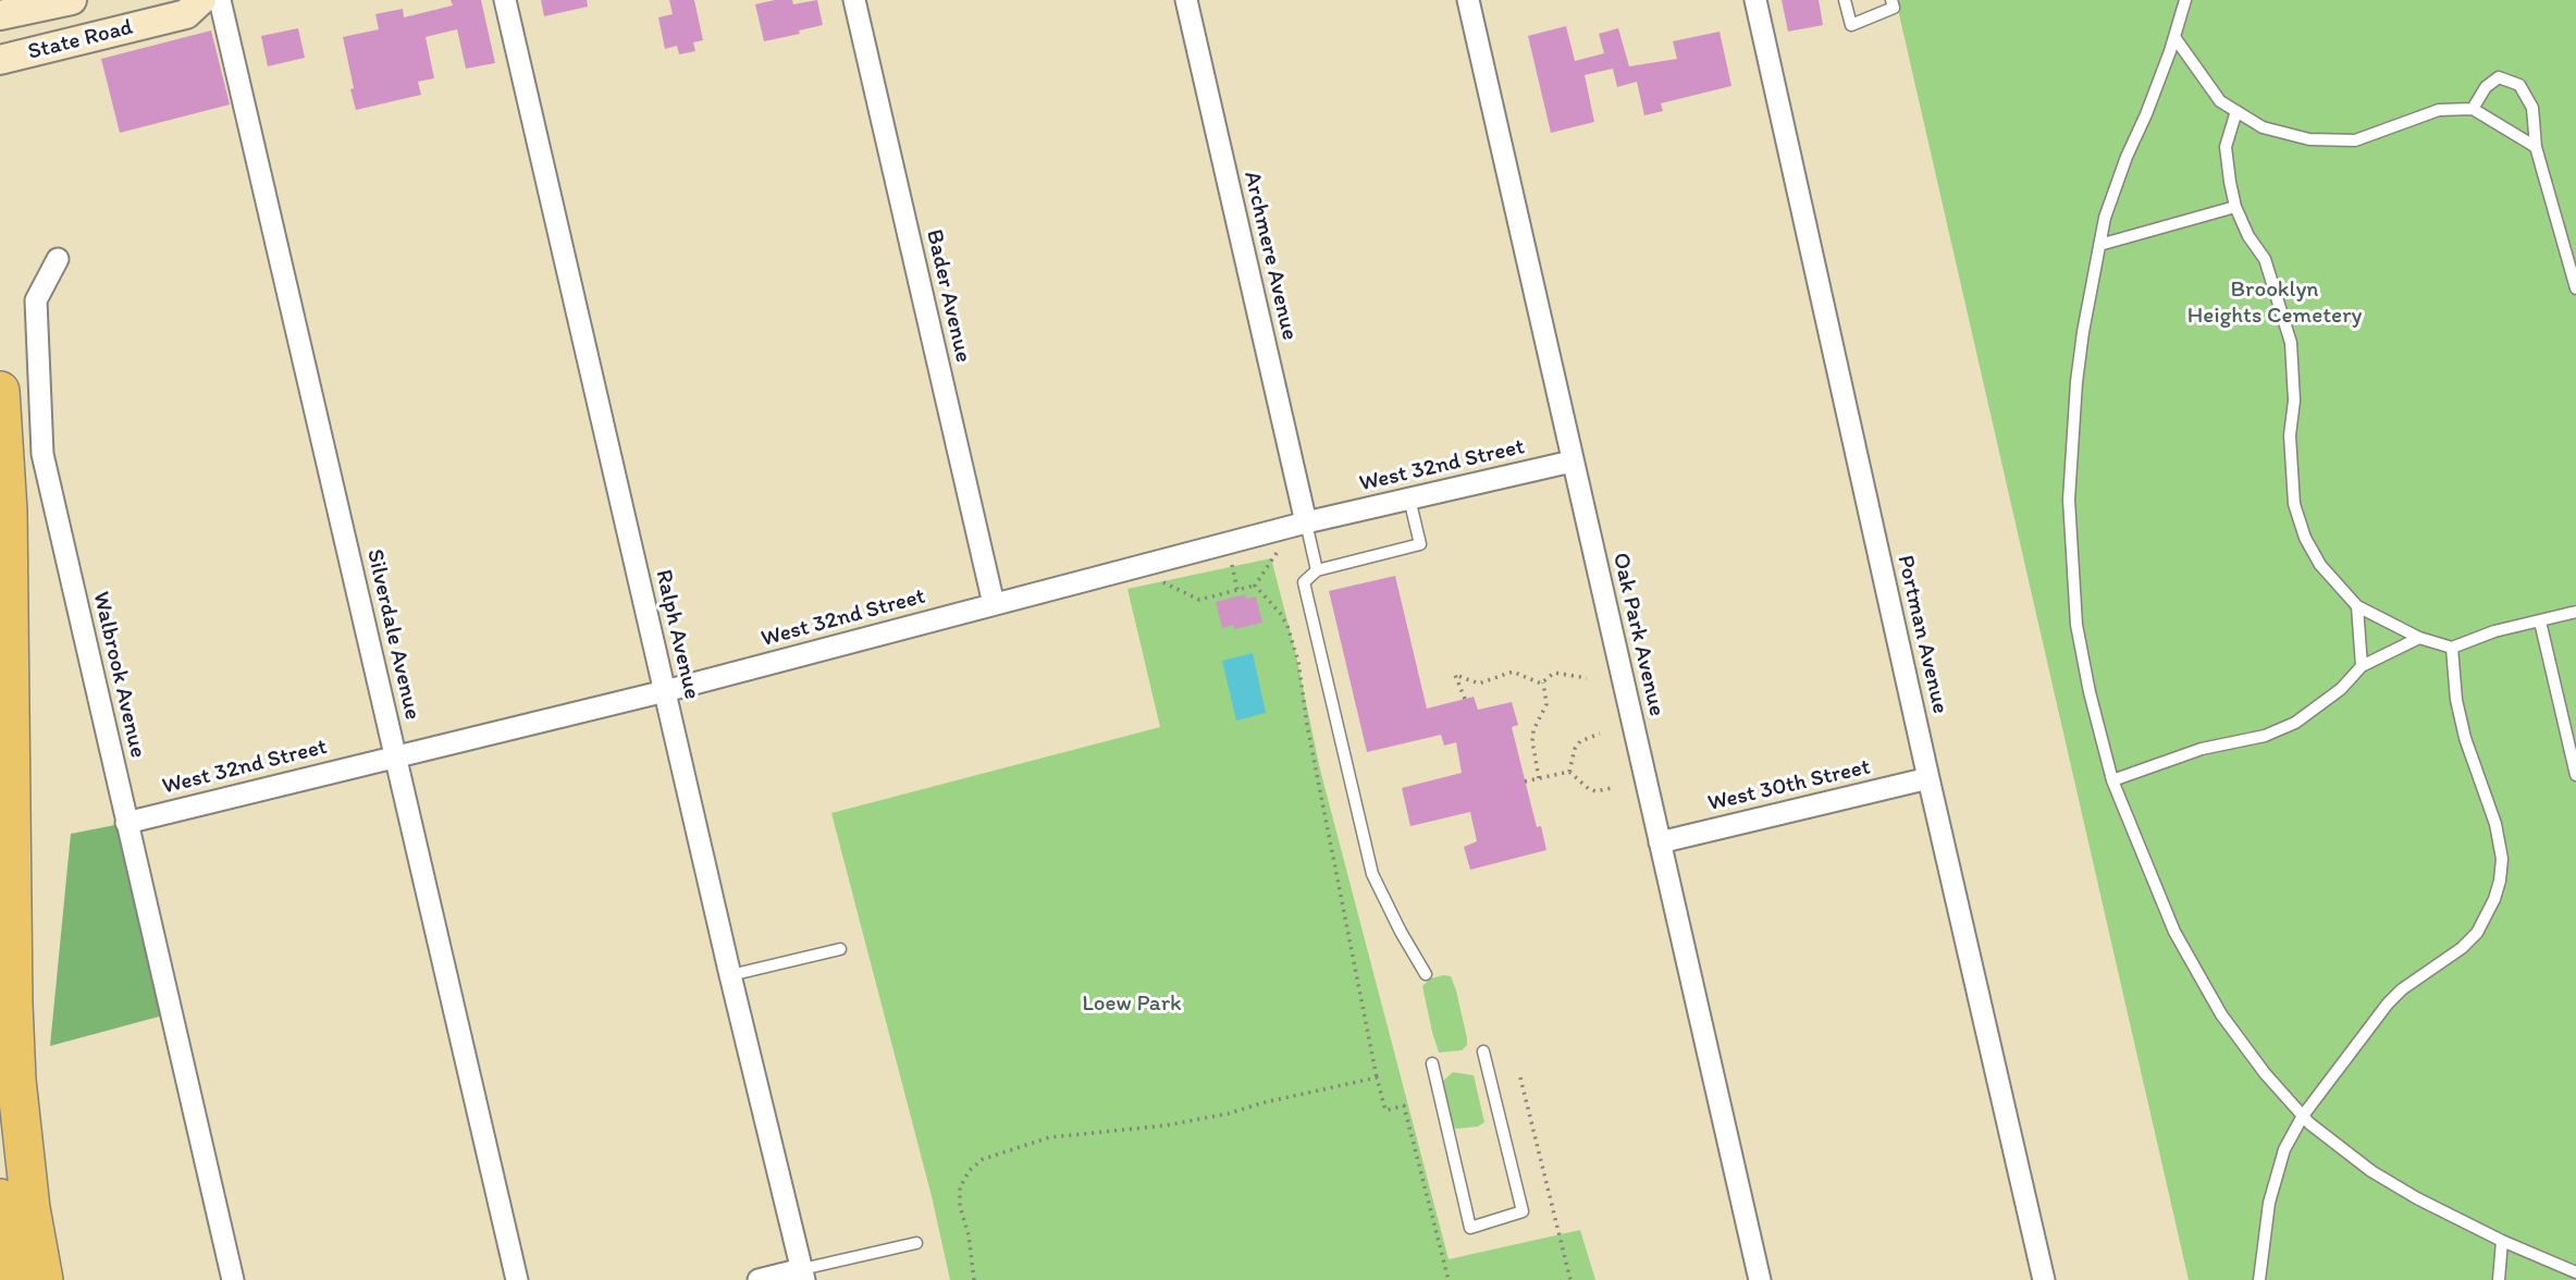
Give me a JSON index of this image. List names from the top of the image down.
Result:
{
  "streets": {
    "main road": ["State Road"],
    "street": [
      "Archmere Avenue",
      "Bader Avenue",
      "West 32nd Street",
      "Silverdale Avenue",
      "Ralph Avenue",
      "Oak Park Avenue",
      "Portman Avenue",
      "Walbrook Avenue",
      "West 30th Street"
    ]
  },
  "crossings": [
    ["Archmere Avenue", "West 32nd Street"],
    ["Bader Avenue", "West 32nd Street"],
    ["West 32nd Street", "Silverdale Avenue"],
    ["West 32nd Street", "Ralph Avenue"],
    ["West 32nd Street", "Oak Park Avenue"],
    ["West 32nd Street", "Walbrook Avenue"],
    ["Oak Park Avenue", "West 30th Street"],
    ["Portman Avenue", "West 30th Street"]
  ],
  "parks": ["Brooklyn Heights Cemetery", "Loew Park"]
}
